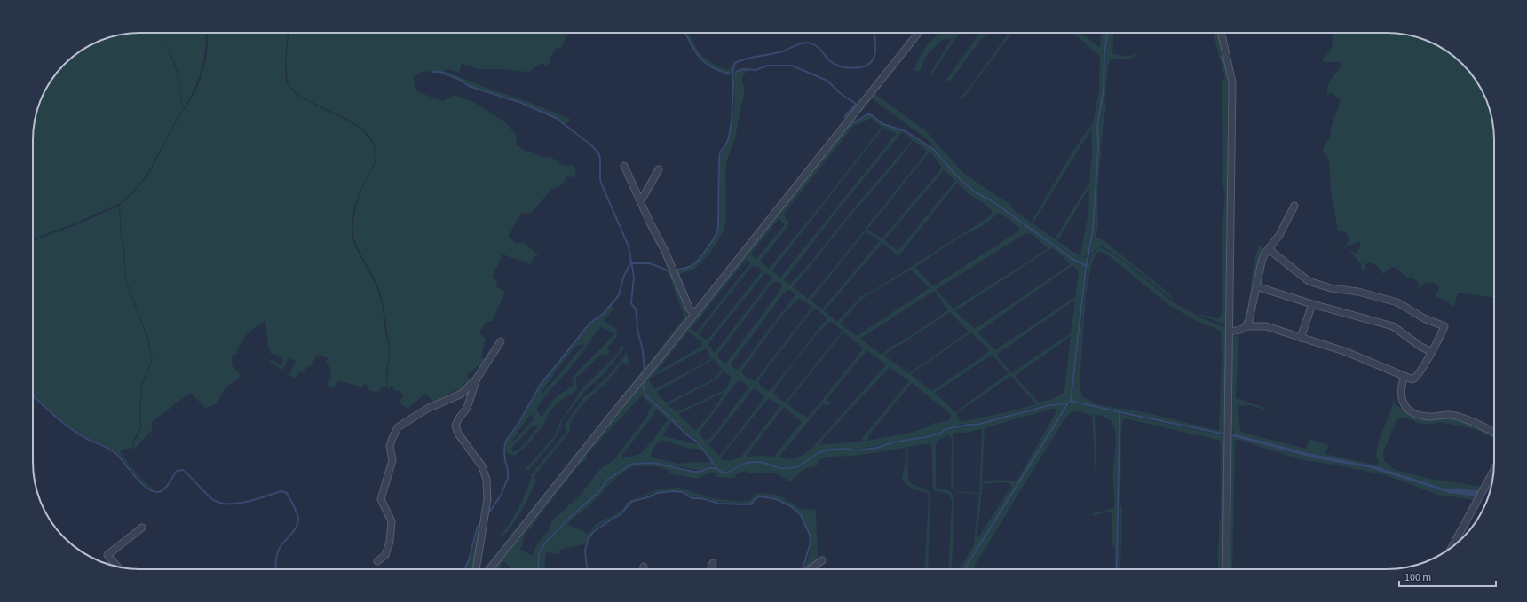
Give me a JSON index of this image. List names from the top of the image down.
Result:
{
  "scale_bar": "100 m"
}
